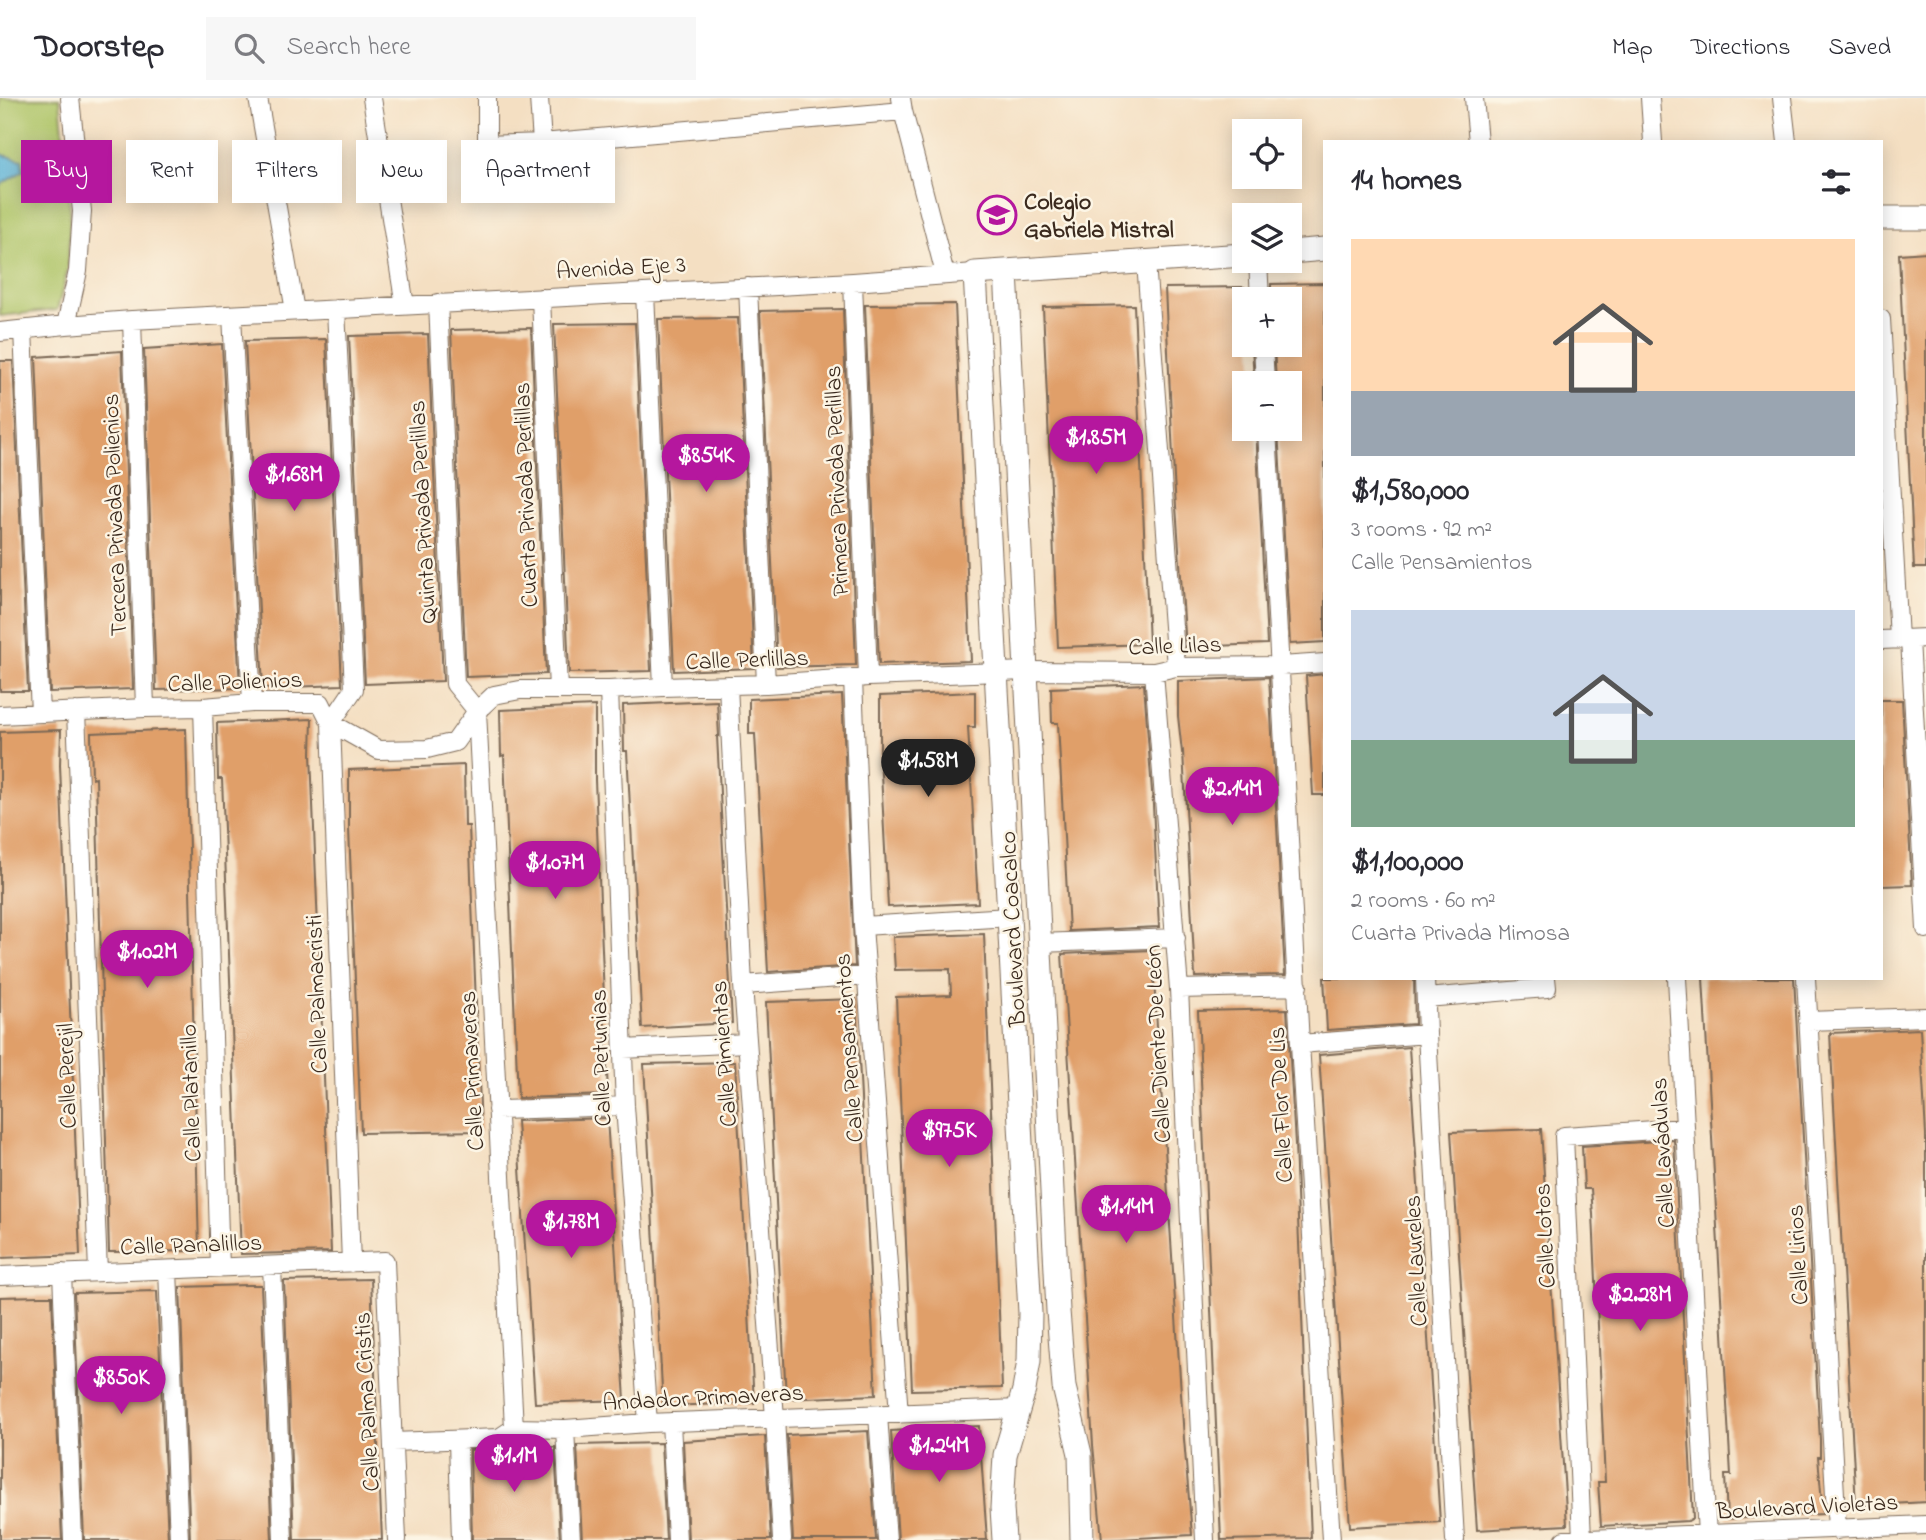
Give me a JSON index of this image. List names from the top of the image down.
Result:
{
  "streets": {
    "main road": ["Avenida Eje 3", "Boulevard Coacalco"],
    "street": [
      "Primera Privada Perlillas",
      "Cuarta Privada Perlillas",
      "Quinta Privada Perlillas",
      "Tercera Privada Polienios",
      "Calle Lilas",
      "Calle Perlillas",
      "Calle Polienios",
      "Calle Palmacristi",
      "Calle Diente De León",
      "Calle Pensamientos",
      "Calle Pimientas",
      "Calle Petunias",
      "Calle Primaveras",
      "Calle Perejil",
      "Calle Platanillo",
      "Calle Flor De Lis",
      "Calle Lavádulas",
      "Calle Lotos",
      "Calle Panalillos",
      "Calle Lirios",
      "Calle Laureles",
      "Andador Primaveras",
      "Calle Palma Cristis",
      "Boulevard Violetas"
    ]
  },
  "crossings": [
    ["Avenida Eje 3", "Primera Privada Perlillas"],
    ["Avenida Eje 3", "Cuarta Privada Perlillas"],
    ["Avenida Eje 3", "Quinta Privada Perlillas"],
    ["Avenida Eje 3", "Tercera Privada Polienios"],
    ["Avenida Eje 3", "Boulevard Coacalco"],
    ["Primera Privada Perlillas", "Calle Perlillas"],
    ["Primera Privada Perlillas", "Calle Pensamientos"],
    ["Cuarta Privada Perlillas", "Calle Perlillas"],
    ["Quinta Privada Perlillas", "Calle Perlillas"],
    ["Quinta Privada Perlillas", "Calle Polienios"],
    ["Quinta Privada Perlillas", "Calle Primaveras"],
    ["Tercera Privada Polienios", "Calle Polienios"],
    ["Calle Lilas", "Calle Perlillas"],
    ["Calle Lilas", "Boulevard Coacalco"],
    ["Calle Lilas", "Calle Diente De León"],
    ["Calle Lilas", "Calle Flor De Lis"],
    ["Calle Perlillas", "Calle Polienios"],
    ["Calle Perlillas", "Boulevard Coacalco"],
    ["Calle Perlillas", "Calle Pensamientos"],
    ["Calle Perlillas", "Calle Pimientas"],
    ["Calle Perlillas", "Calle Petunias"],
    ["Calle Perlillas", "Calle Primaveras"],
    ["Calle Polienios", "Calle Palmacristi"],
    ["Calle Polienios", "Calle Primaveras"],
    ["Calle Polienios", "Calle Perejil"],
    ["Calle Polienios", "Calle Platanillo"],
    ["Boulevard Coacalco", "Andador Primaveras"],
    ["Calle Palmacristi", "Calle Panalillos"],
    ["Calle Pensamientos", "Andador Primaveras"],
    ["Calle Pimientas", "Andador Primaveras"],
    ["Calle Petunias", "Andador Primaveras"],
    ["Calle Primaveras", "Andador Primaveras"],
    ["Calle Perejil", "Calle Panalillos"],
    ["Calle Platanillo", "Calle Panalillos"],
    ["Calle Lavádulas", "Calle Lotos"],
    ["Calle Lavádulas", "Boulevard Violetas"],
    ["Calle Lotos", "Boulevard Violetas"],
    ["Calle Panalillos", "Calle Palma Cristis"],
    ["Calle Lirios", "Boulevard Violetas"],
    ["Andador Primaveras", "Calle Palma Cristis"]
  ],
  "places": {
    "school or university": ["Colegio Gabriela Mistral"]
  },
  "page": {
    "header": "Doorstep",
    "search": "Search here",
    "nav": ["Map", "Directions", "Saved"],
    "map_buttons": ["+", "−"],
    "chip": [
      "Buy",
      "Rent",
      "Filters",
      "New",
      "Apartment"
    ],
    "heading": "14 homes",
    "list": [
      {
        "name": "$1,580,000",
        "note": "3 rooms · 92 m² · Calle Pensamientos"
      },
      {
        "name": "$1,100,000",
        "note": "2 rooms · 60 m² · Cuarta Privada Mimosa"
      }
    ],
    "price": [
      "$1.85M",
      "$854K",
      "$1.68M",
      "$1.58M",
      "$2.14M",
      "$1.07M",
      "$1.02M",
      "$975K",
      "$1.14M",
      "$1.78M",
      "$2.28M",
      "$850K",
      "$1.24M",
      "$1.1M"
    ]
  }
}
